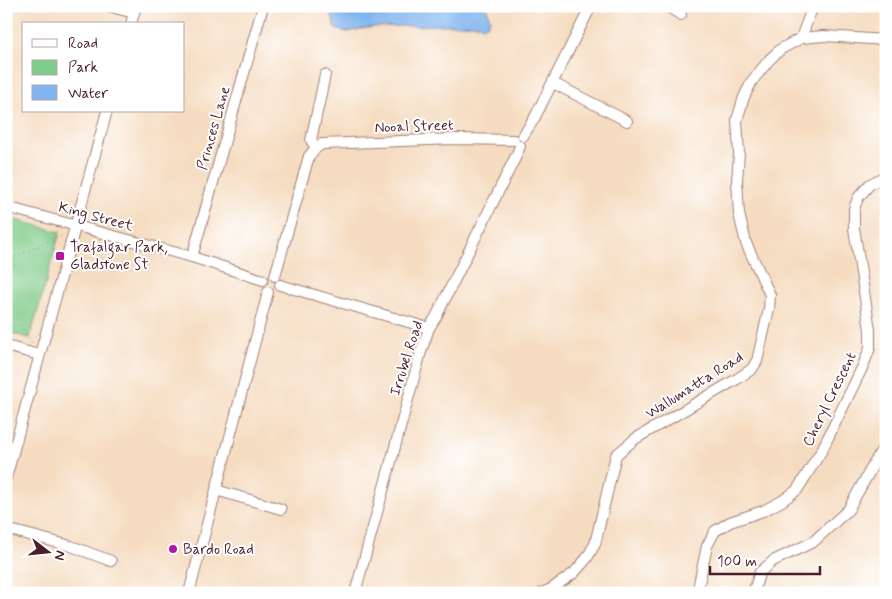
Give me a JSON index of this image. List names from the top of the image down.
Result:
{
  "streets": {
    "street": [
      "Nooal Street",
      "Princes Lane",
      "King Street",
      "Irrubel Road",
      "Wallumatta Road",
      "Cheryl Crescent"
    ]
  },
  "crossings": [
    ["Nooal Street", "Irrubel Road"],
    ["Princes Lane", "King Street"]
  ],
  "places": {
    "transit": ["Trafalgar Park, Gladstone St"],
    "other": ["Bardo Road"]
  },
  "legend": ["Road", "Park", "Water"],
  "scale_bar": "100 m",
  "north": "right"
}
